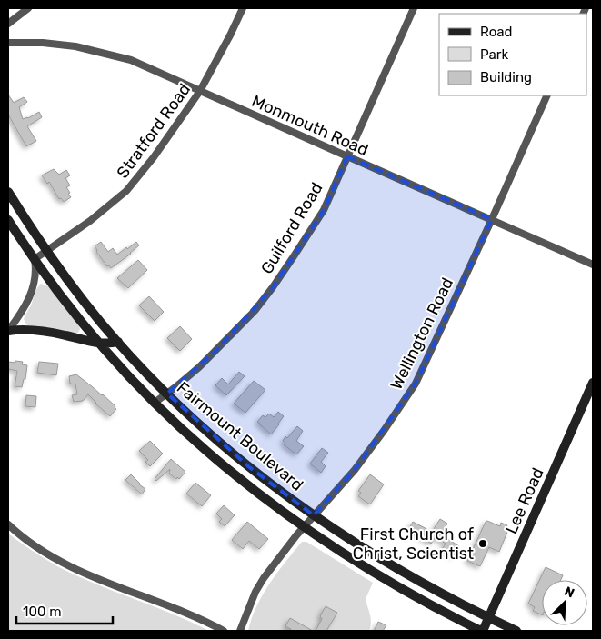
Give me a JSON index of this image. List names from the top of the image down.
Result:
{
  "streets": {
    "main road": ["Fairmount Boulevard", "Lee Road"],
    "street": [
      "Monmouth Road",
      "Stratford Road",
      "Guilford Road",
      "Wellington Road"
    ]
  },
  "crossings": [
    ["Monmouth Road", "Stratford Road"],
    ["Monmouth Road", "Guilford Road"],
    ["Monmouth Road", "Wellington Road"],
    ["Stratford Road", "Fairmount Boulevard"],
    ["Guilford Road", "Fairmount Boulevard"],
    ["Wellington Road", "Fairmount Boulevard"],
    ["Fairmount Boulevard", "Lee Road"]
  ],
  "places": ["First Church of Christ, Scientist"],
  "legend": ["Road", "Park", "Building"],
  "scale_bar": "100 m",
  "north": "top right"
}
